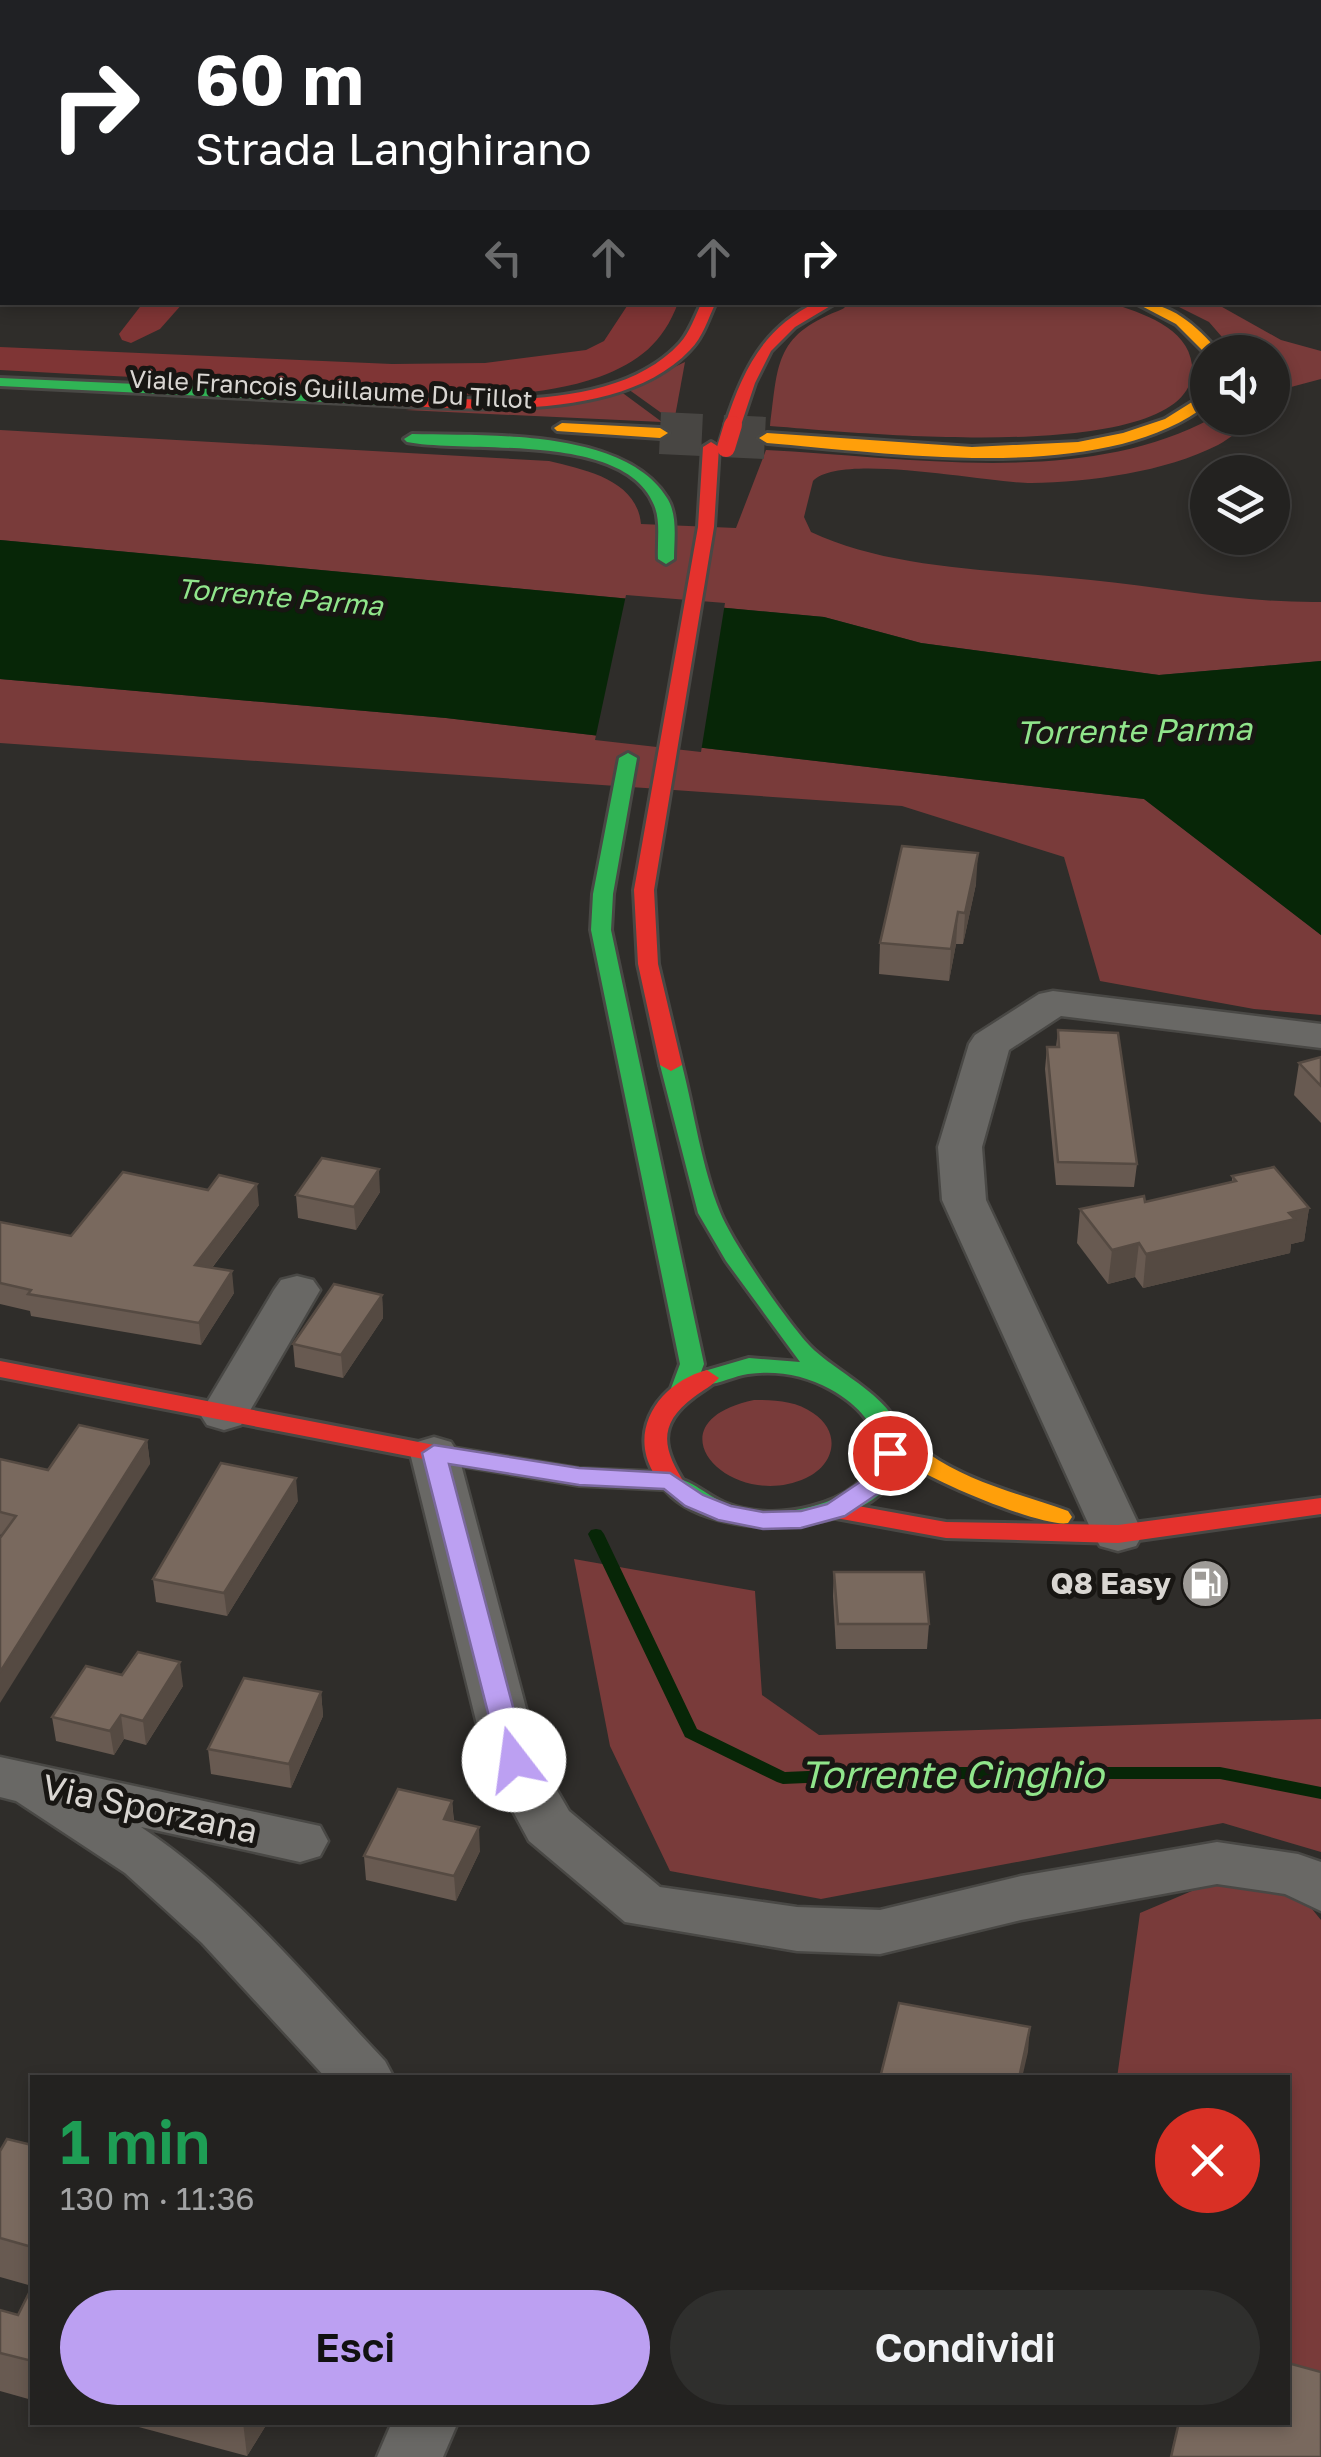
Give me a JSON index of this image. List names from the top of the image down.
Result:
{
  "streets": {
    "main road": ["Viale Francois Guillaume Du Tillot"],
    "street": ["Via Sporzana"]
  },
  "water": ["Torrente Parma", "Torrente Cinghio"],
  "places": {
    "fuel station": ["Q8 Easy"]
  },
  "page": {
    "turn": ["60 m", "Strada Langhirano"],
    "heading": ["1 min", "130 m · 11:36"],
    "buttons": ["Esci", "Condividi"]
  }
}
